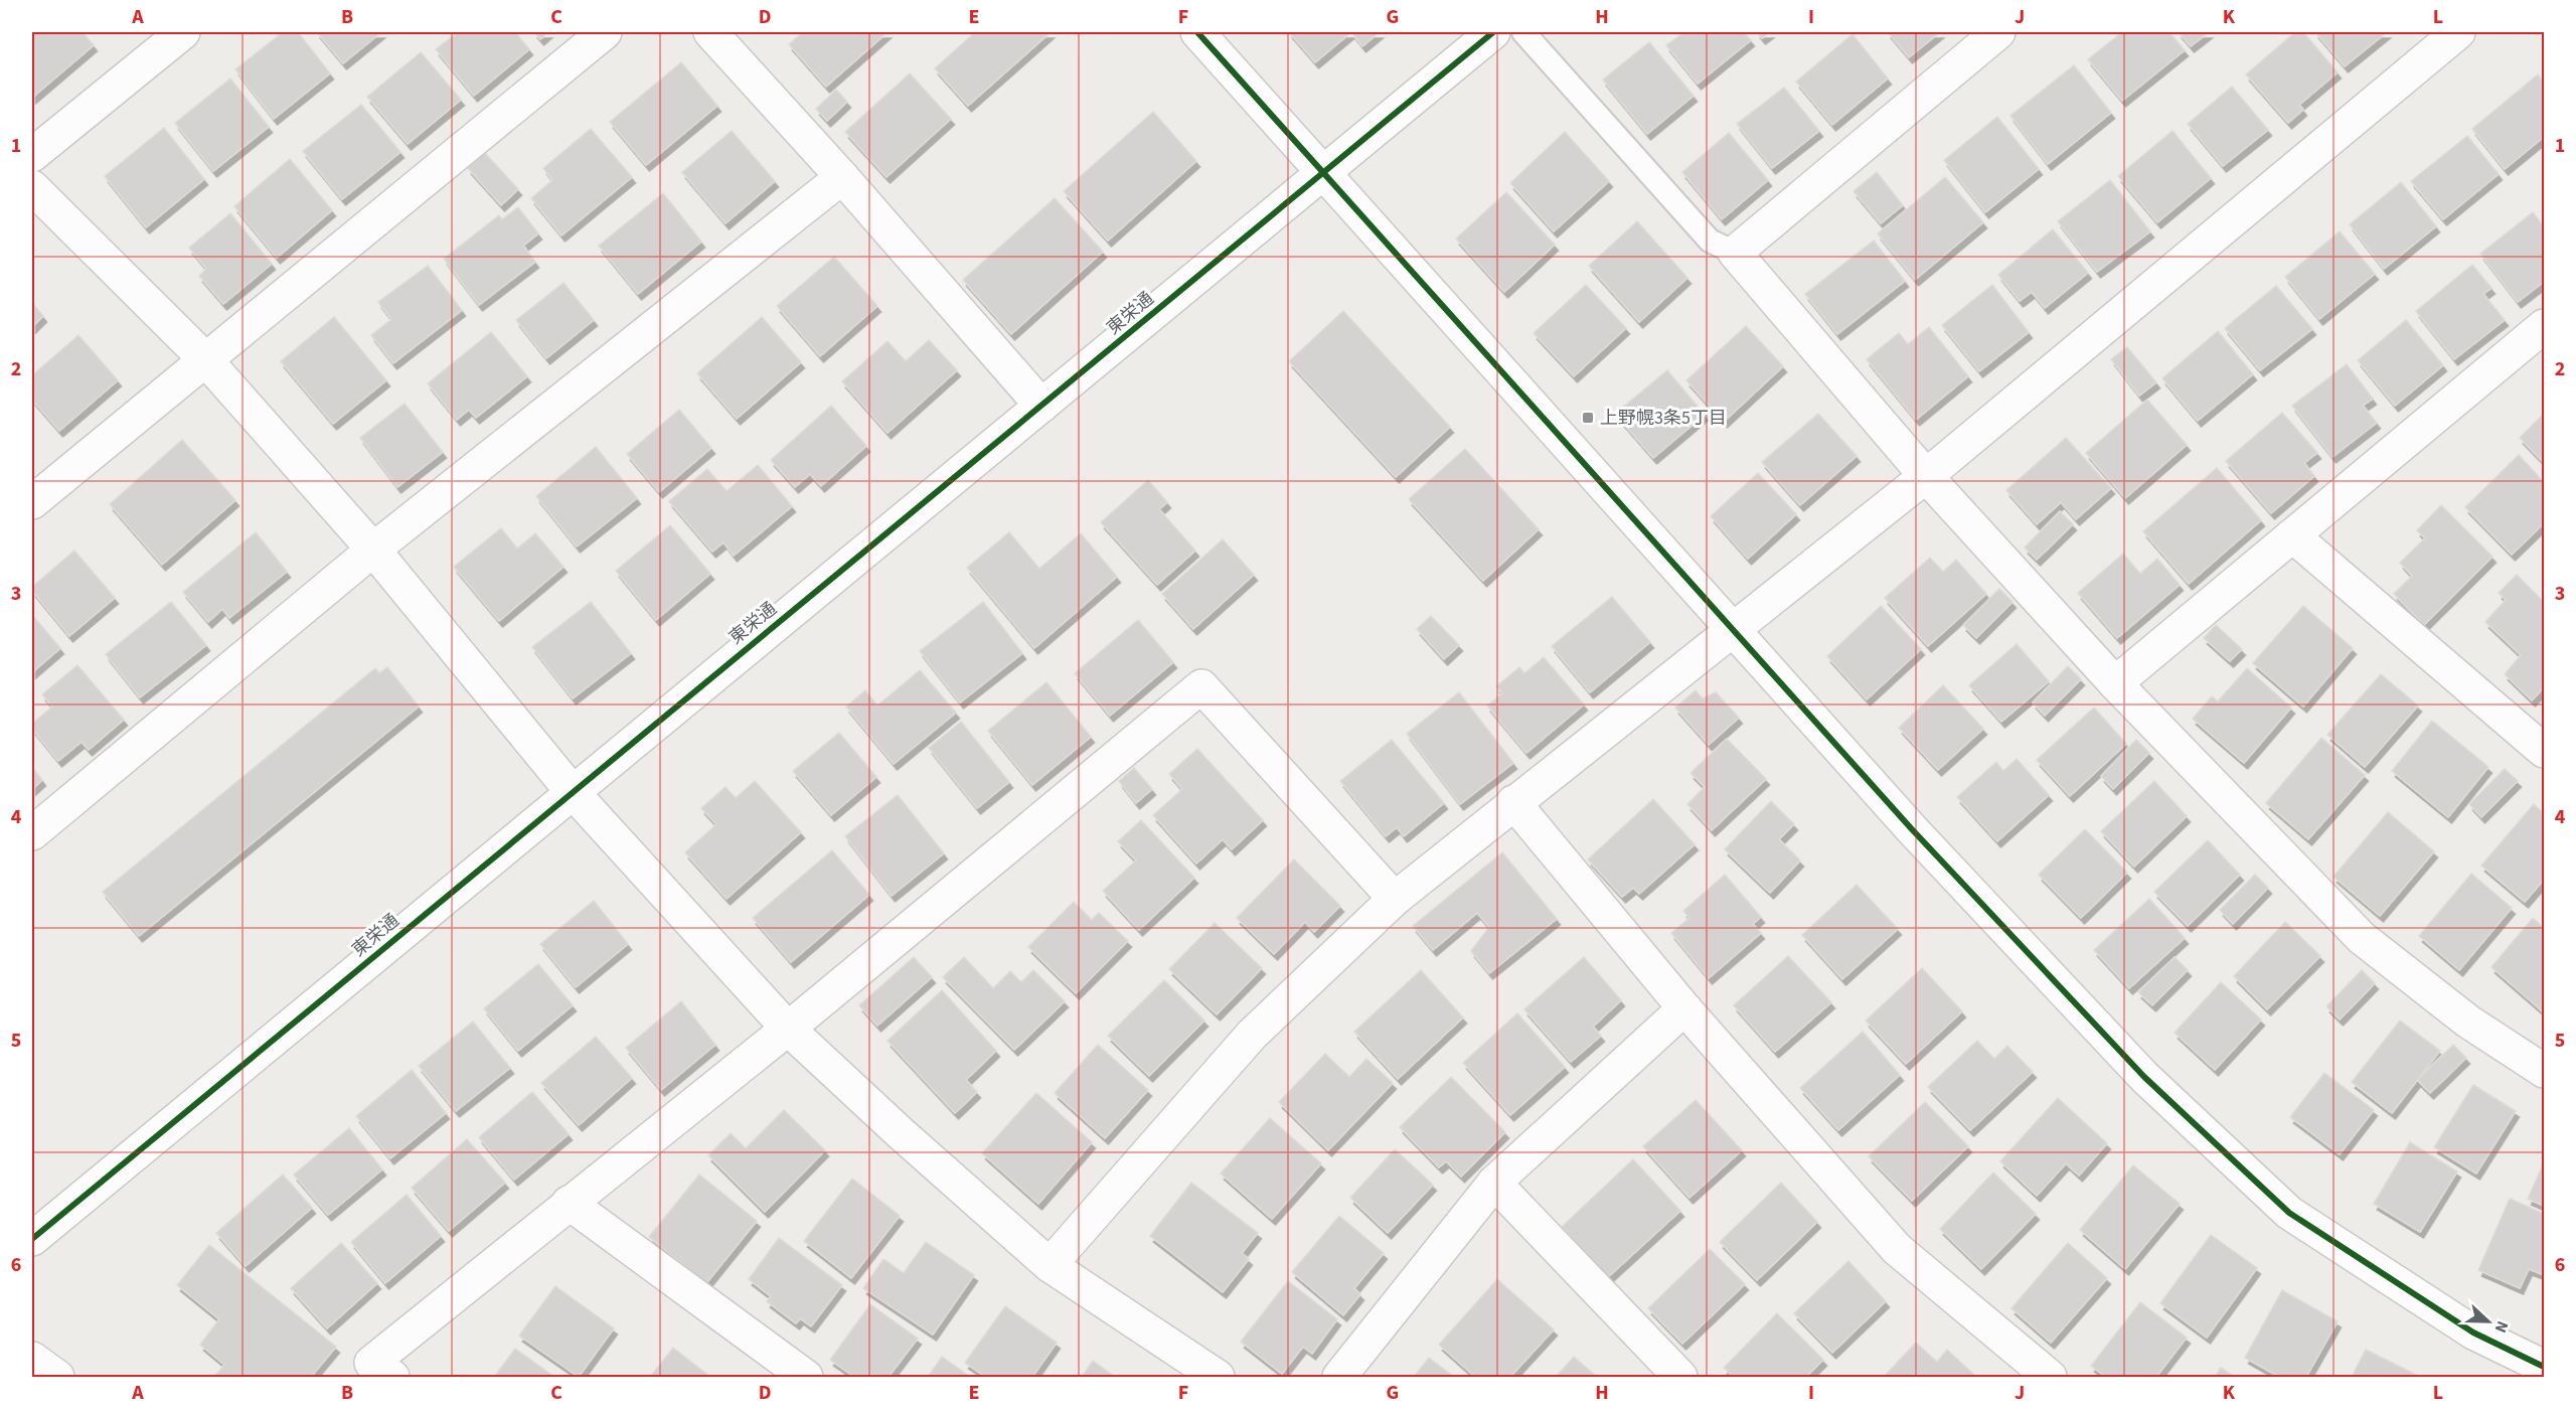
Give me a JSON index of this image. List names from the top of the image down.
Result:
{
  "streets": {
    "street": ["東栄通"]
  },
  "places": {
    "transit": ["上野幌3条5丁目"]
  },
  "north": "right",
  "grid": {
    "columns": [
      "A",
      "B",
      "C",
      "D",
      "E",
      "F",
      "G",
      "H",
      "I",
      "J",
      "K",
      "L"
    ],
    "rows": [
      "1",
      "2",
      "3",
      "4",
      "5",
      "6"
    ]
  }
}
